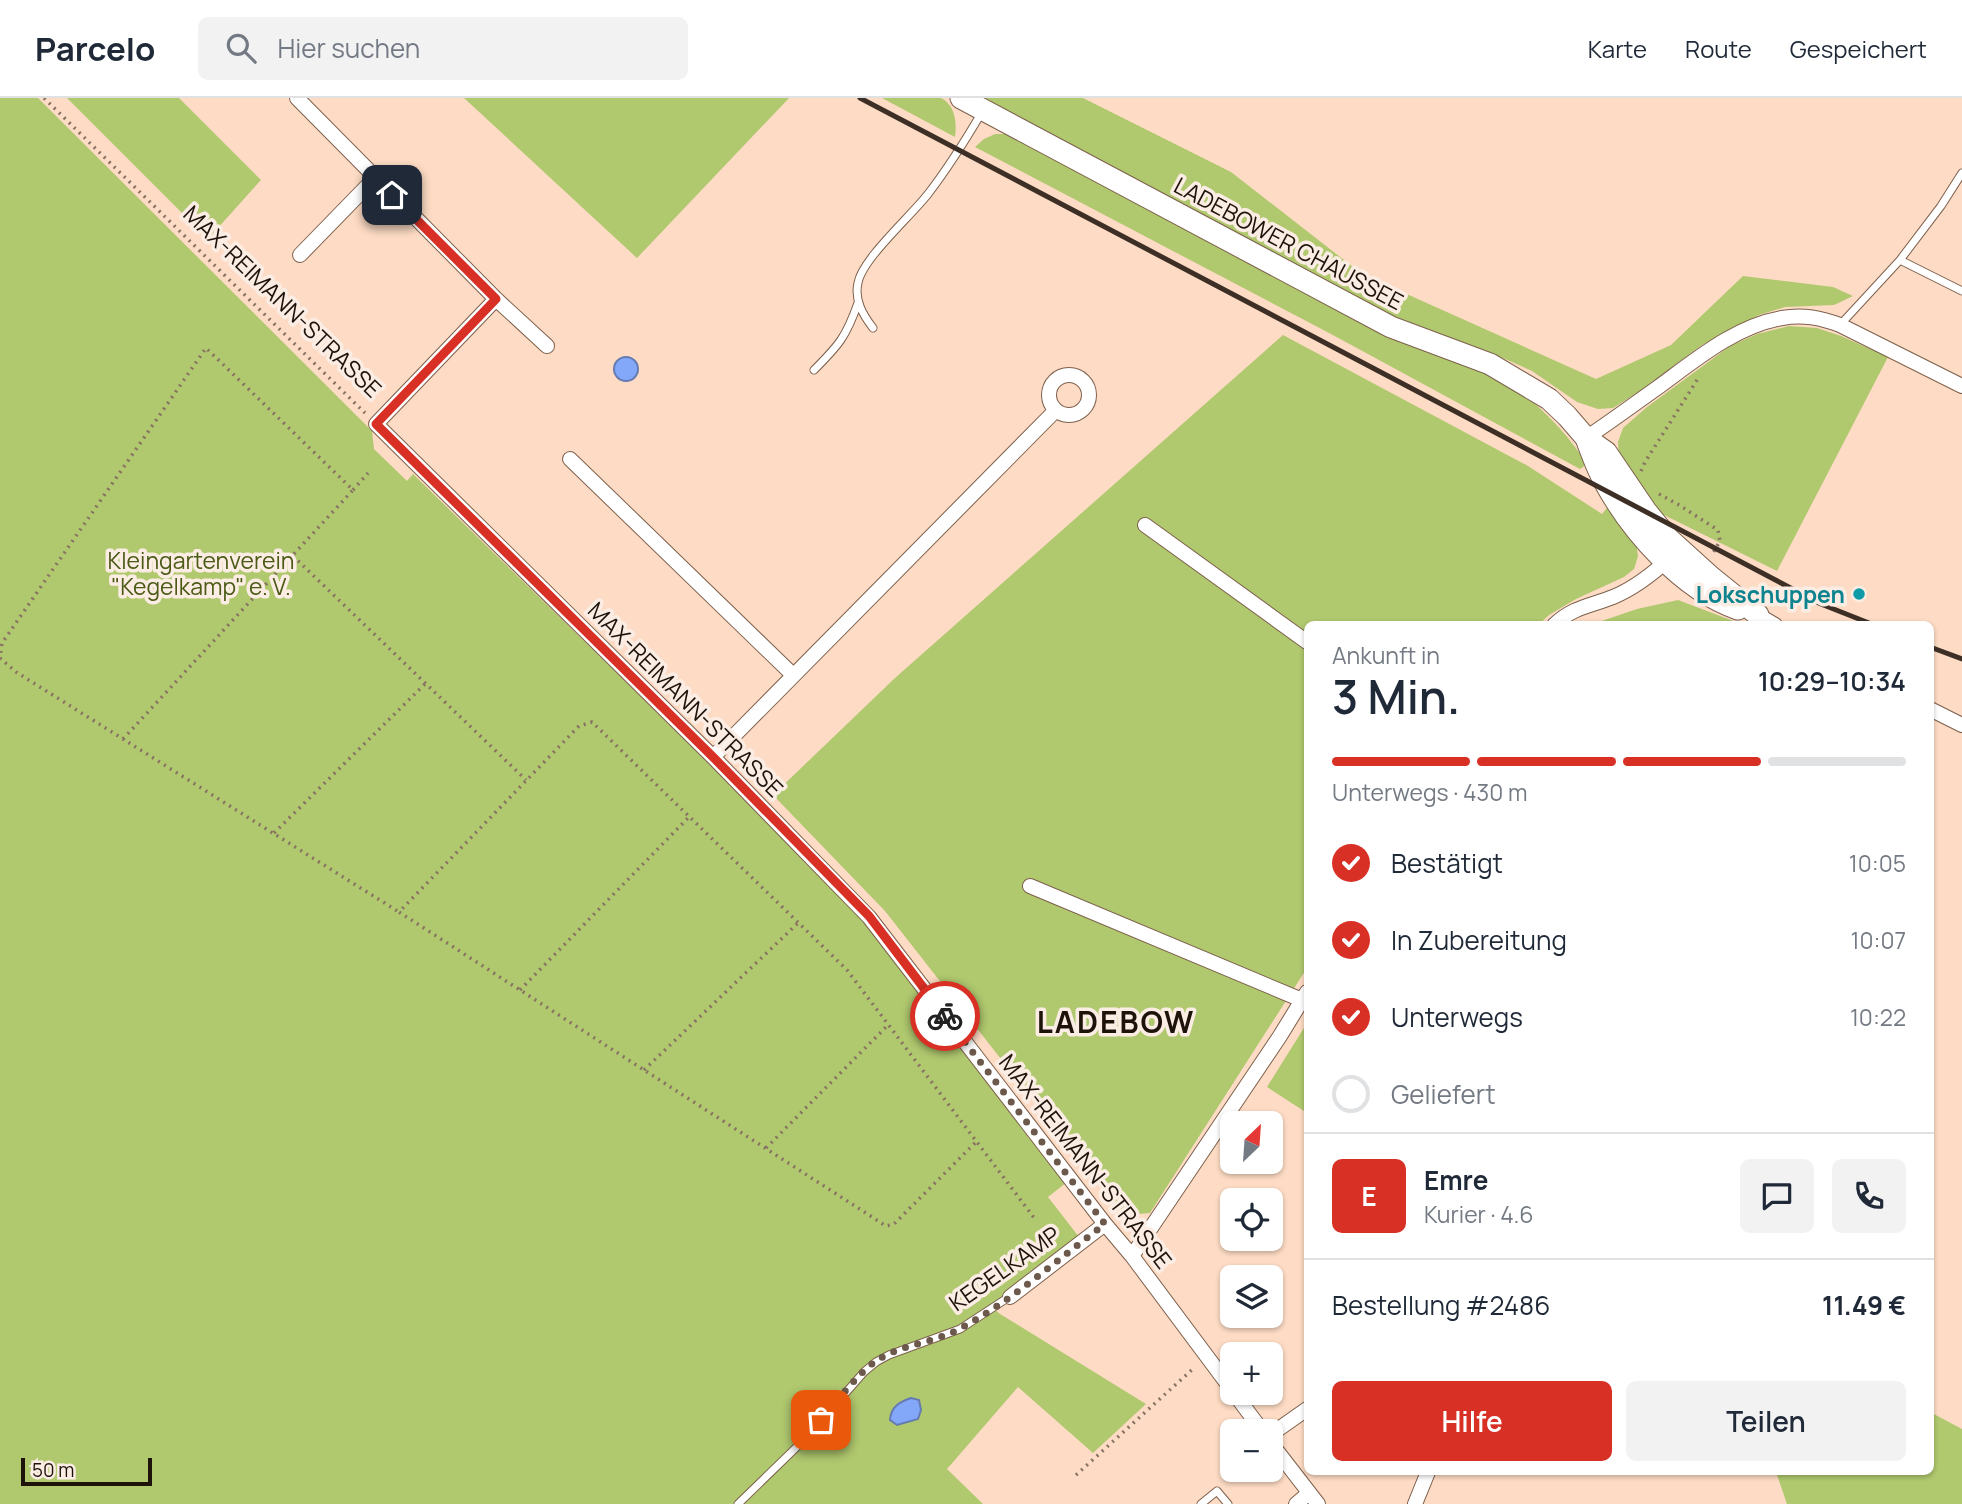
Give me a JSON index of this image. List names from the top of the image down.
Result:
{
  "streets": {
    "street": ["LADEBOWER CHAUSSEE", "MAX-REIMANN-STRASSE", "KEGELKAMP"]
  },
  "crossings": [
    ["MAX-REIMANN-STRASSE", "KEGELKAMP"]
  ],
  "districts": ["LADEBOW"],
  "parks": ["Kleingartenverein \"Kegelkamp\" e. V."],
  "places": ["Lokschuppen"],
  "scale_bar": "50 m",
  "north": "top right",
  "page": {
    "header": "Parcelo",
    "search": "Hier suchen",
    "nav": ["Karte", "Route", "Gespeichert"],
    "heading": ["3 Min.", "Ankunft in", "10:29–10:34"],
    "panel": [
      "Emre",
      "Kurier · 4.6",
      "Bestellung #2486",
      "11.49 €"
    ],
    "bar": "Unterwegs · 430 m",
    "list": [
      ["Bestätigt", "10:05"],
      ["In Zubereitung", "10:07"],
      ["Unterwegs", "10:22"],
      "Geliefert"
    ],
    "map_buttons": ["+", "−"],
    "round": "E",
    "buttons": ["Hilfe", "Teilen"],
    "scale": "50 m"
  }
}
